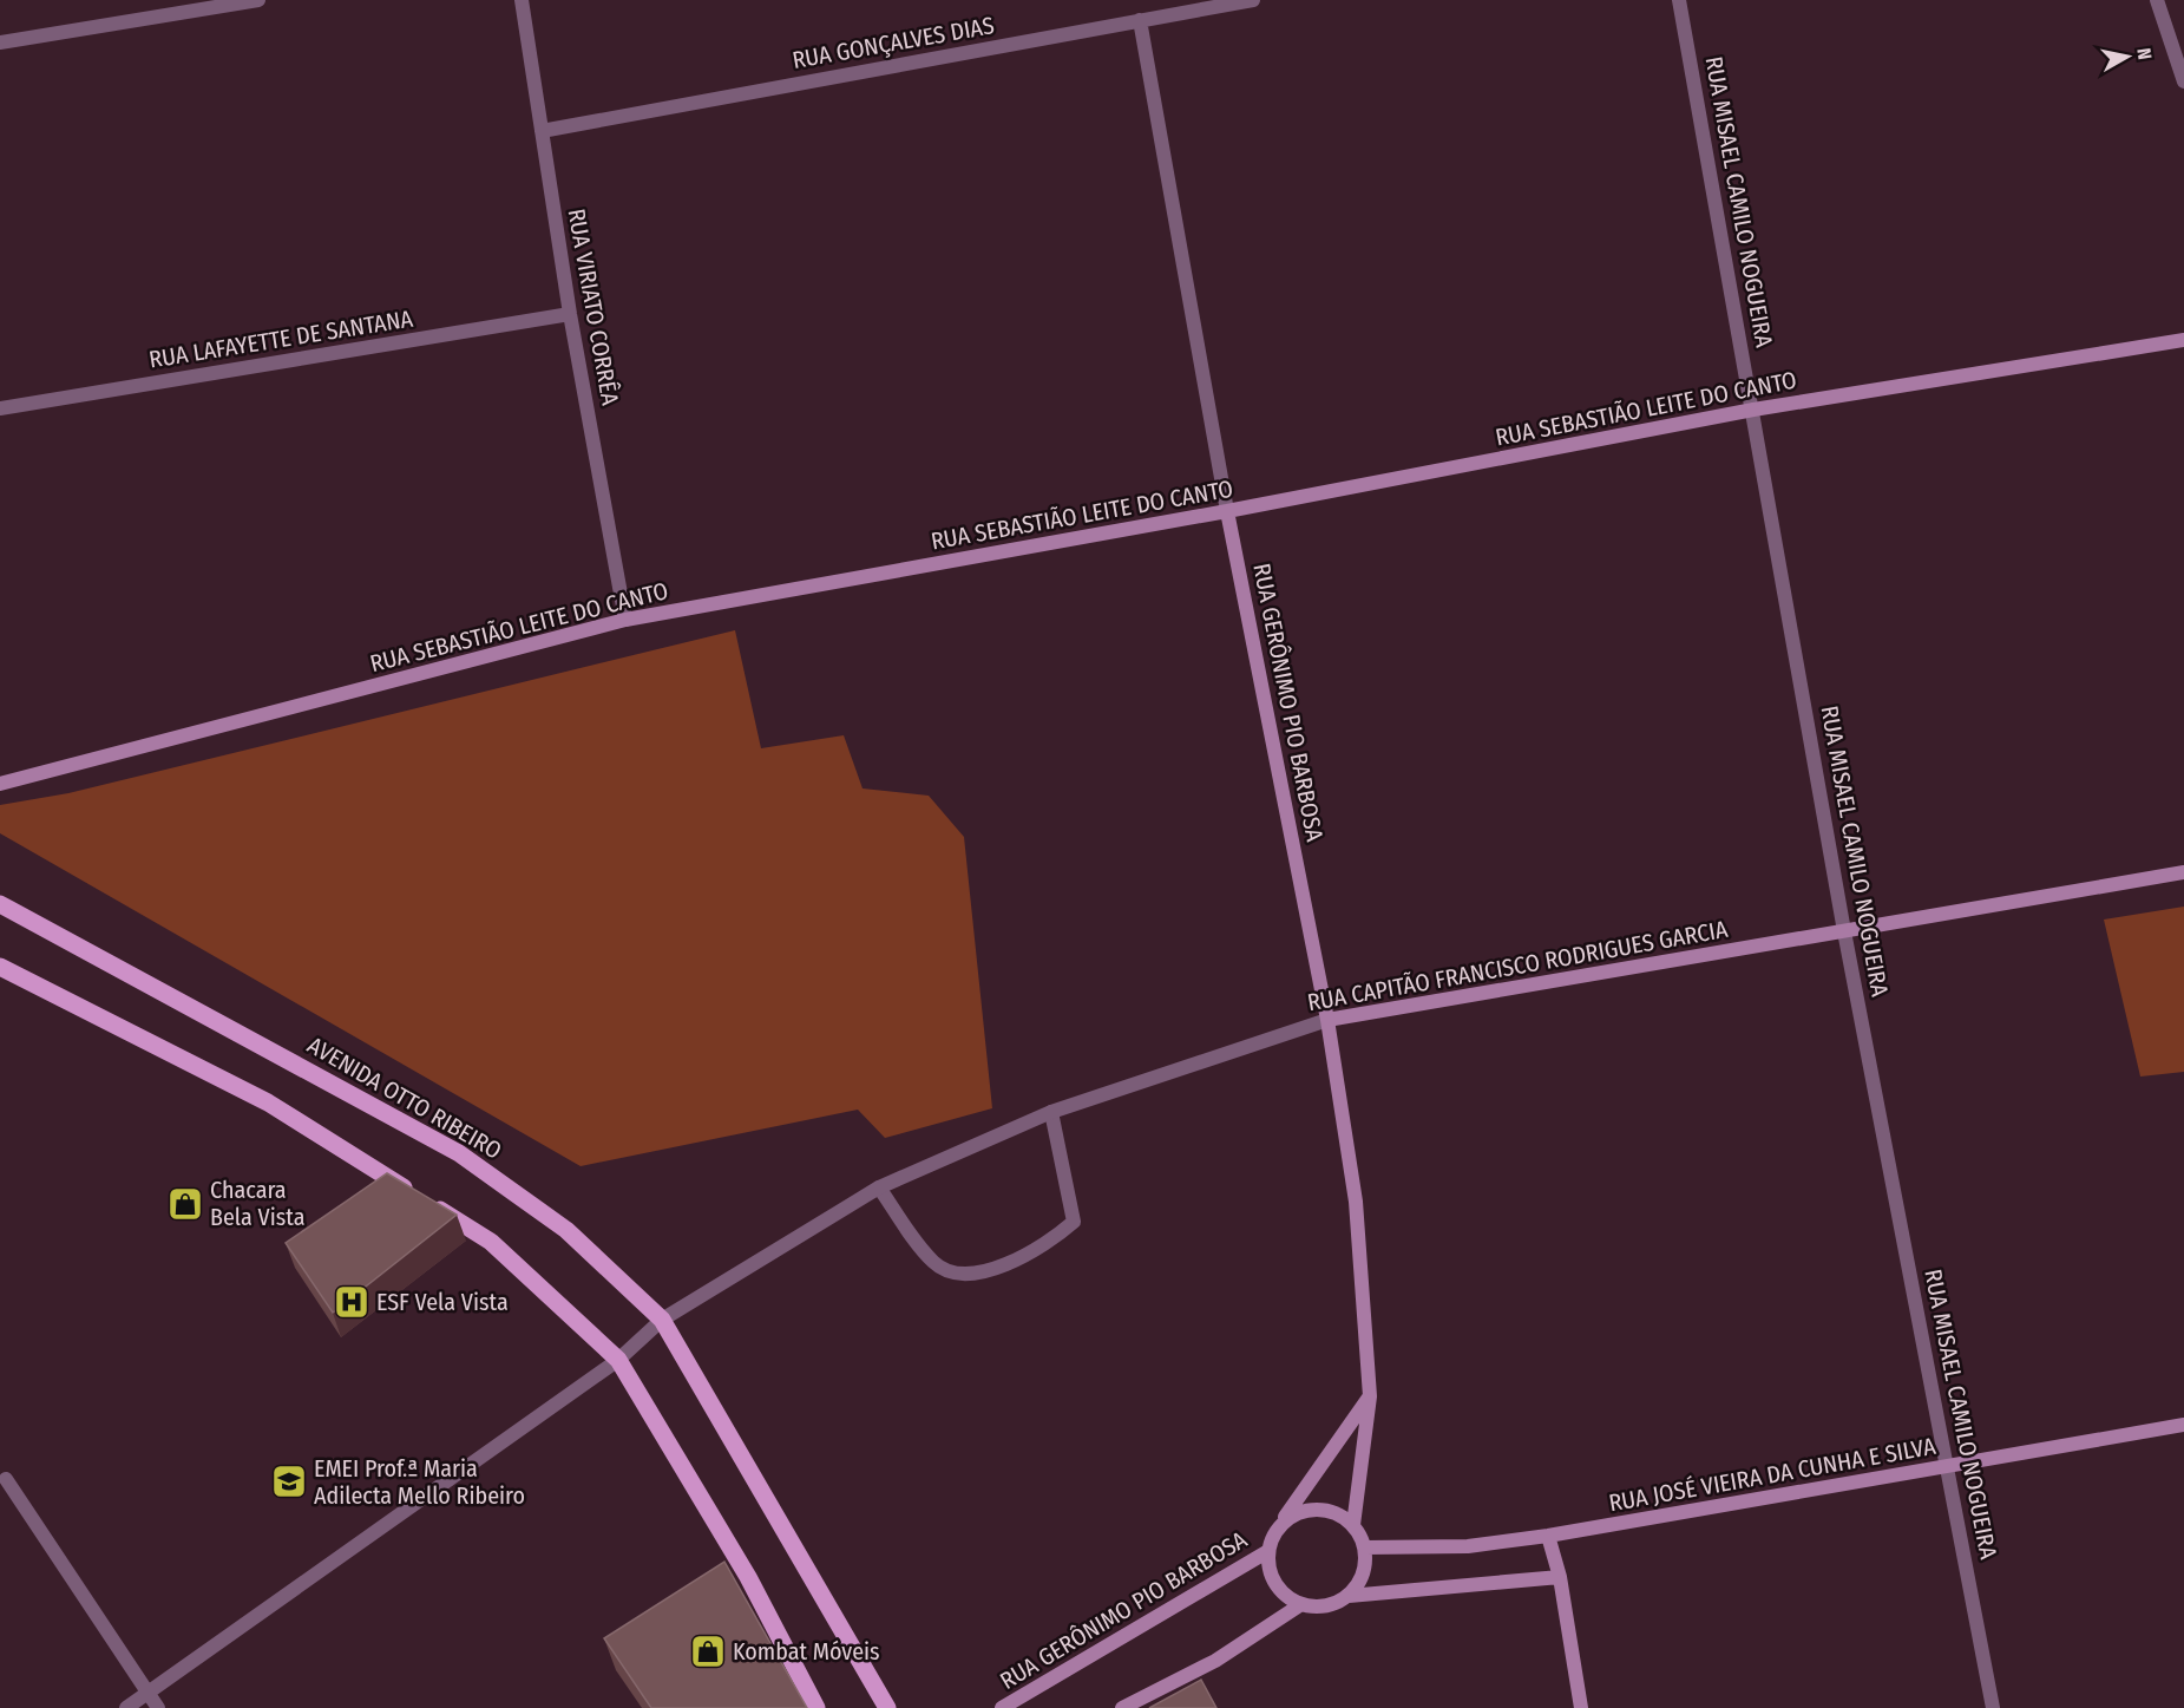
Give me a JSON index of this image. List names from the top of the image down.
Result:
{
  "streets": {
    "main road": ["AVENIDA OTTO RIBEIRO"],
    "street": [
      "RUA GONÇALVES DIAS",
      "RUA MISAEL CAMILO NOGUEIRA",
      "RUA VIRIATO CORRÊA",
      "RUA LAFAYETTE DE SANTANA",
      "RUA SEBASTIÃO LEITE DO CANTO",
      "RUA GERÔNIMO PIO BARBOSA",
      "RUA CAPITÃO FRANCISCO RODRIGUES GARCIA",
      "RUA JOSÉ VIEIRA DA CUNHA E SILVA"
    ]
  },
  "crossings": [
    ["RUA GONÇALVES DIAS", "RUA VIRIATO CORRÊA"],
    ["RUA GONÇALVES DIAS", "RUA GERÔNIMO PIO BARBOSA"],
    ["RUA MISAEL CAMILO NOGUEIRA", "RUA SEBASTIÃO LEITE DO CANTO"],
    ["RUA MISAEL CAMILO NOGUEIRA", "RUA CAPITÃO FRANCISCO RODRIGUES GARCIA"],
    ["RUA MISAEL CAMILO NOGUEIRA", "RUA JOSÉ VIEIRA DA CUNHA E SILVA"],
    ["RUA VIRIATO CORRÊA", "RUA LAFAYETTE DE SANTANA"],
    ["RUA VIRIATO CORRÊA", "RUA SEBASTIÃO LEITE DO CANTO"],
    ["RUA SEBASTIÃO LEITE DO CANTO", "RUA GERÔNIMO PIO BARBOSA"],
    ["RUA GERÔNIMO PIO BARBOSA", "RUA CAPITÃO FRANCISCO RODRIGUES GARCIA"],
    ["RUA GERÔNIMO PIO BARBOSA", "RUA JOSÉ VIEIRA DA CUNHA E SILVA"],
    ["RUA CAPITÃO FRANCISCO RODRIGUES GARCIA", "AVENIDA OTTO RIBEIRO"]
  ],
  "places": {
    "shop": ["Chacara Bela Vista", "Kombat Móveis"],
    "hospital": ["ESF Vela Vista"],
    "school or university": ["EMEI Prof.ª Maria Adilecta Mello Ribeiro"]
  },
  "north": "right"
}
